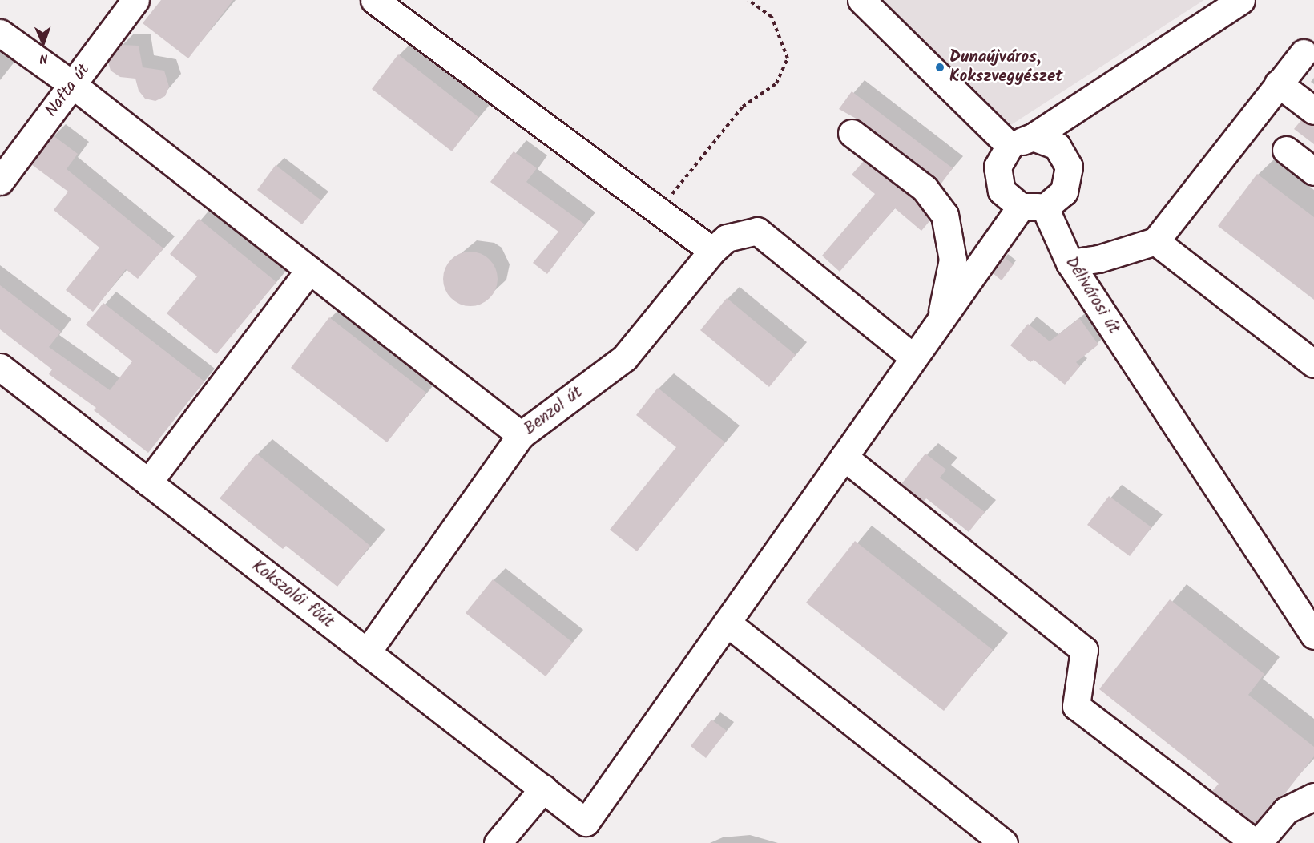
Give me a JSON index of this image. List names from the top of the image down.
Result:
{
  "streets": {
    "street": [
      "Nafta út",
      "Délivárosi út",
      "Benzol út",
      "Kokszolói főút"
    ]
  },
  "crossings": [
    ["Benzol út", "Kokszolói főút"]
  ],
  "places": ["Dunaújváros, Kokszvegyészet"],
  "north": "bottom"
}
